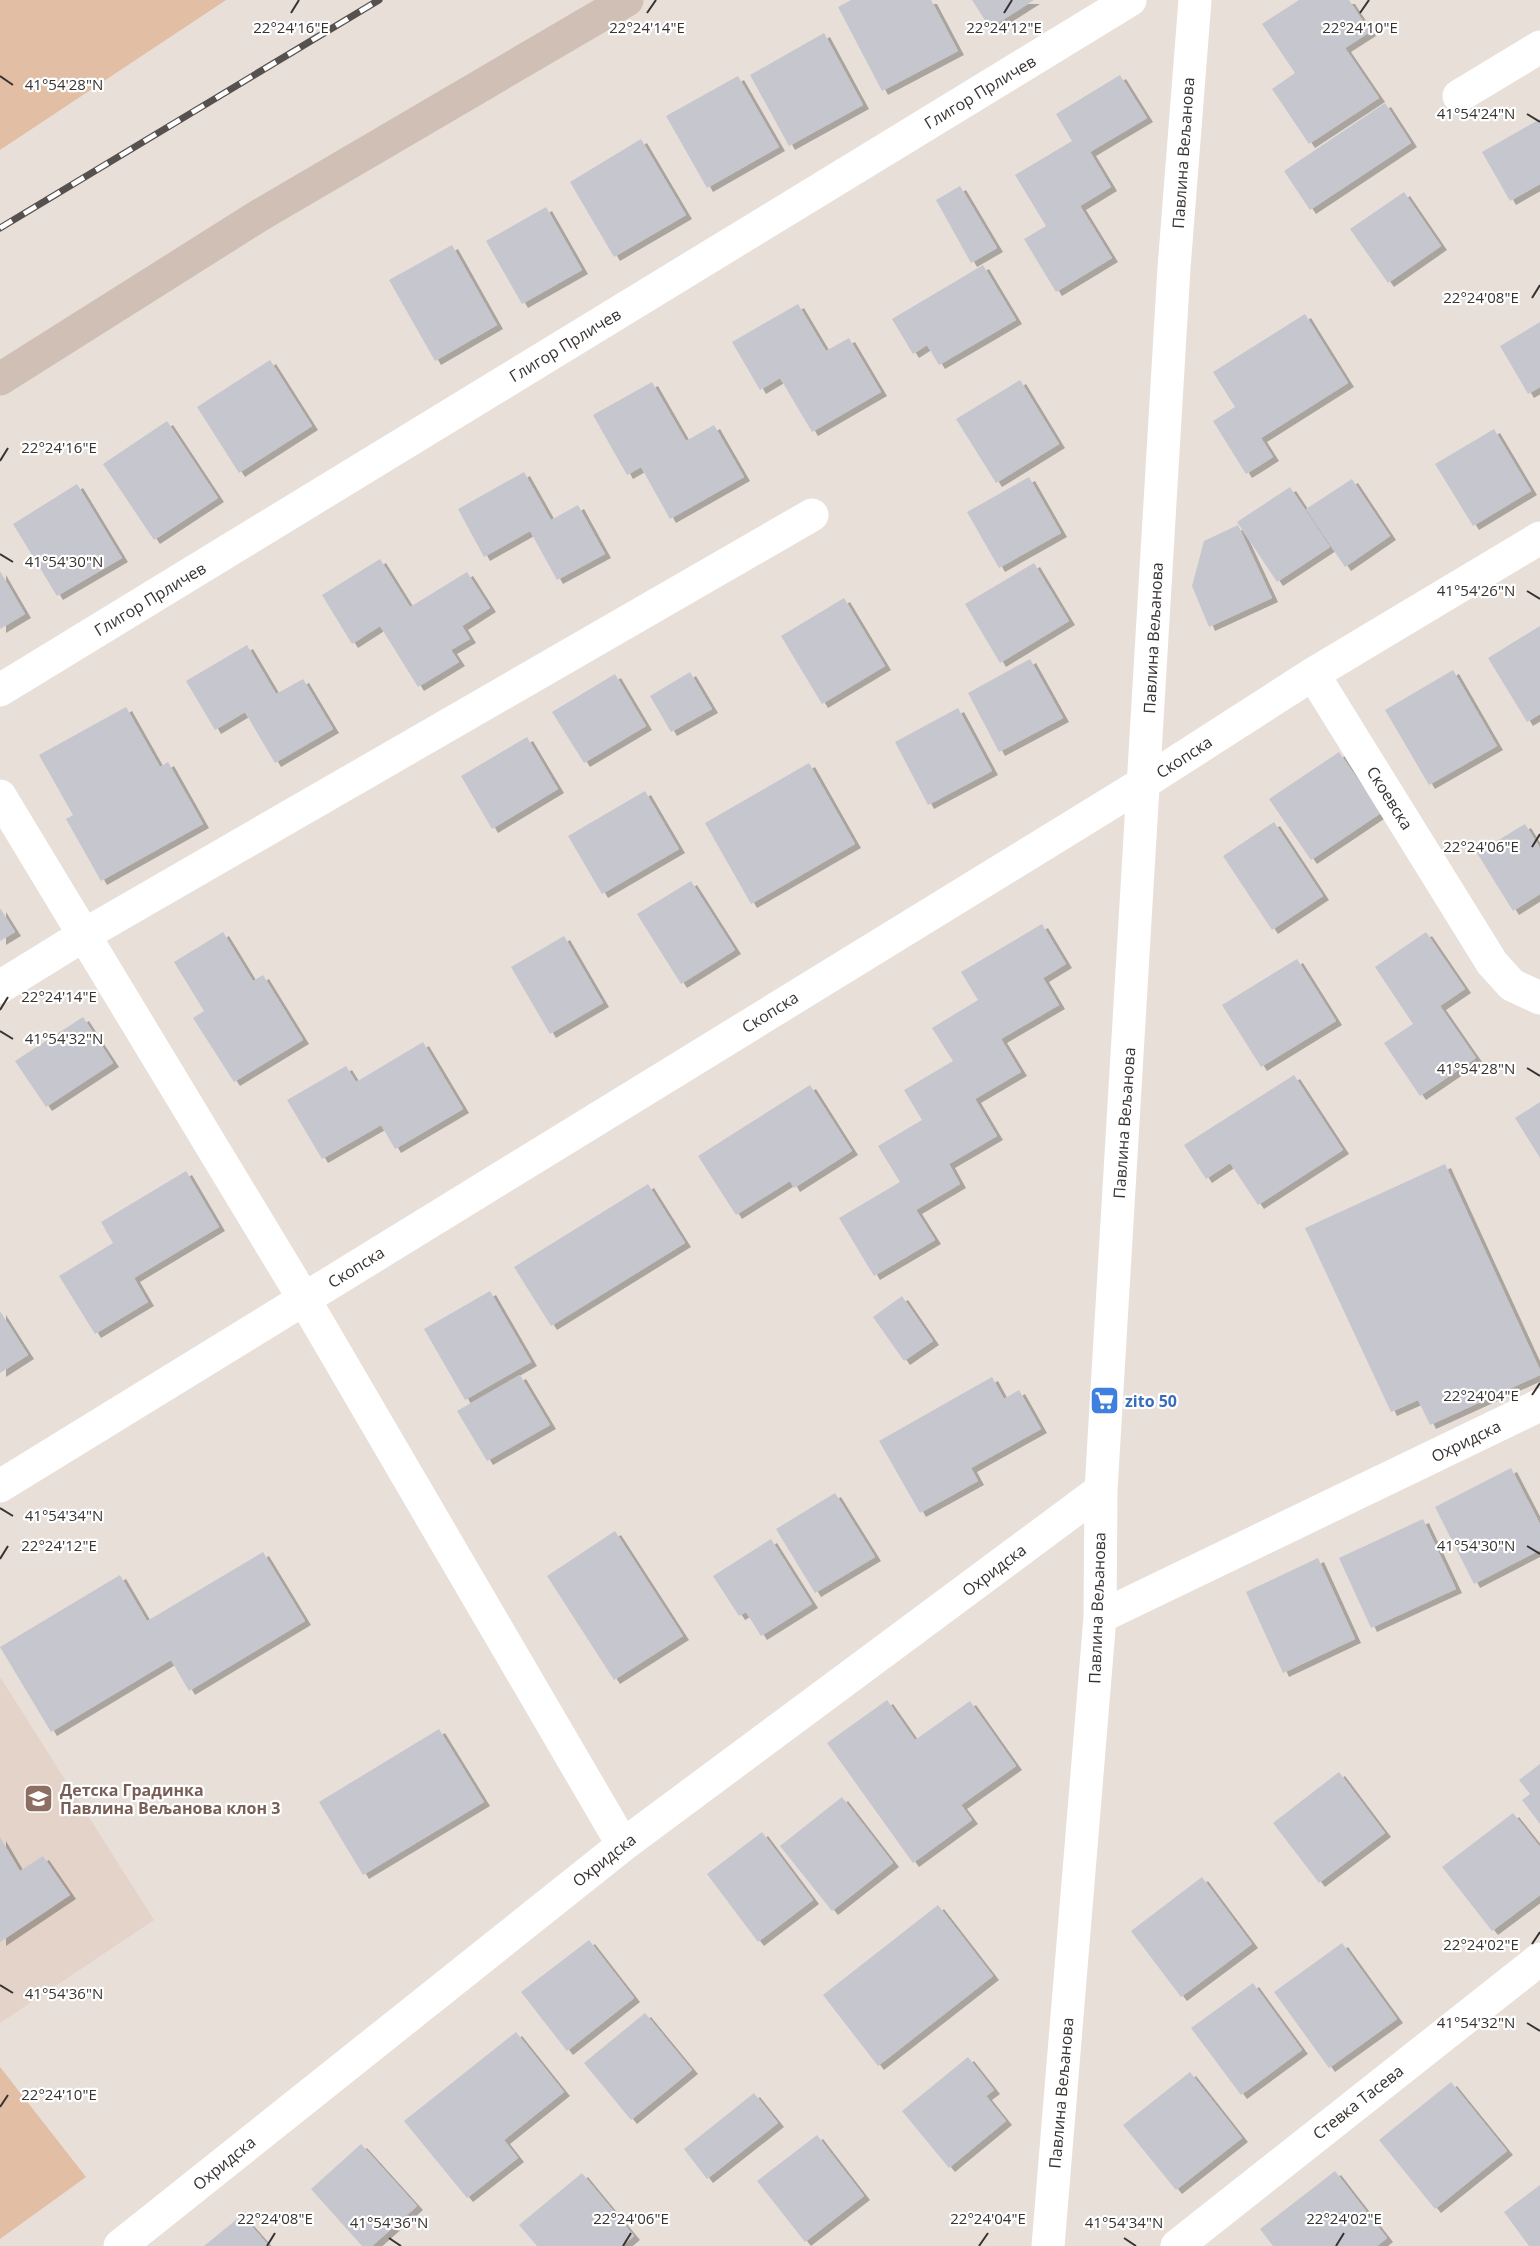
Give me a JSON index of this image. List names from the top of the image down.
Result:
{
  "streets": {
    "street": [
      "Глигор Прличев",
      "Павлина Вељанова",
      "Скопска",
      "Скоевска",
      "Охридска",
      "Стевка Тасева"
    ]
  },
  "crossings": [
    ["Павлина Вељанова", "Скопска"],
    ["Павлина Вељанова", "Охридска"],
    ["Скопска", "Скоевска"]
  ],
  "places": {
    "supermarket": ["zito 50"],
    "school or university": ["Детска Градинка Павлина Вељанова клон 3"]
  },
  "coordinates": [
    "22°24'16\"E",
    "22°24'14\"E",
    "22°24'12\"E",
    "22°24'10\"E",
    "41°54'28\"N",
    "41°54'24\"N",
    "22°24'08\"E",
    "41°54'30\"N",
    "41°54'26\"N",
    "22°24'06\"E",
    "41°54'32\"N",
    "22°24'04\"E",
    "41°54'34\"N",
    "22°24'02\"E",
    "41°54'36\"N"
  ]
}
